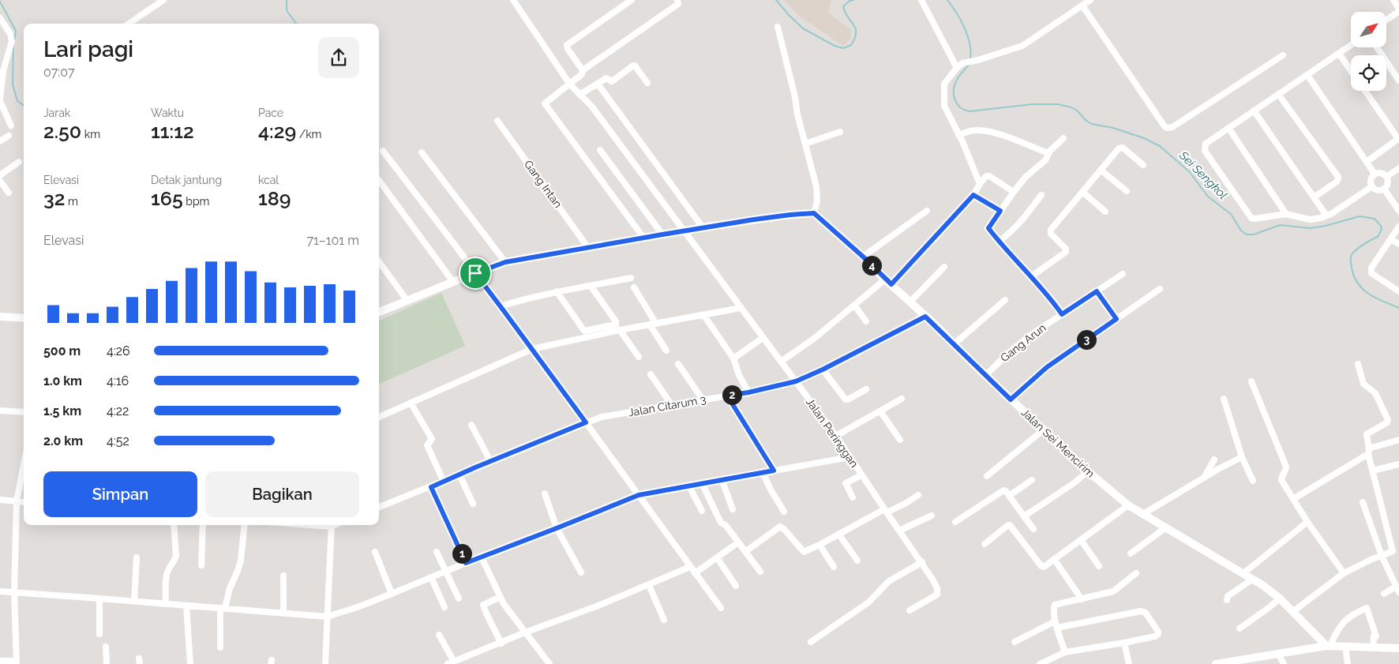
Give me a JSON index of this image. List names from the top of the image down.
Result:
{
  "streets": {
    "street": [
      "Gang Intan",
      "Gang Arun",
      "Jalan Citarum 3",
      "Jalan Peringgan",
      "Jalan Sei Mencirim"
    ]
  },
  "crossings": [
    ["Gang Arun", "Jalan Sei Mencirim"],
    ["Jalan Citarum 3", "Jalan Peringgan"],
    ["Jalan Citarum 3", "Jalan Sei Mencirim"]
  ],
  "water": ["Sei Sengkol"],
  "north": "top right",
  "page": {
    "heading": ["Lari pagi", "07:07"],
    "stats": [
      ["Jarak", "2.50 km"],
      ["Waktu", "11:12"],
      ["Pace", "4:29 /km"],
      ["Elevasi", "32 m"],
      ["Detak jantung", "165 bpm"],
      ["kcal", "189"]
    ],
    "chart": ["Elevasi", "71–101 m"],
    "pins": [
      "4",
      "3",
      "2",
      "1"
    ],
    "list": [
      {
        "name": "500 m",
        "note": "4:26"
      },
      {
        "name": "1.0 km",
        "note": "4:16"
      },
      {
        "name": "1.5 km",
        "note": "4:22"
      },
      {
        "name": "2.0 km",
        "note": "4:52"
      }
    ],
    "buttons": ["Simpan", "Bagikan"]
  }
}
